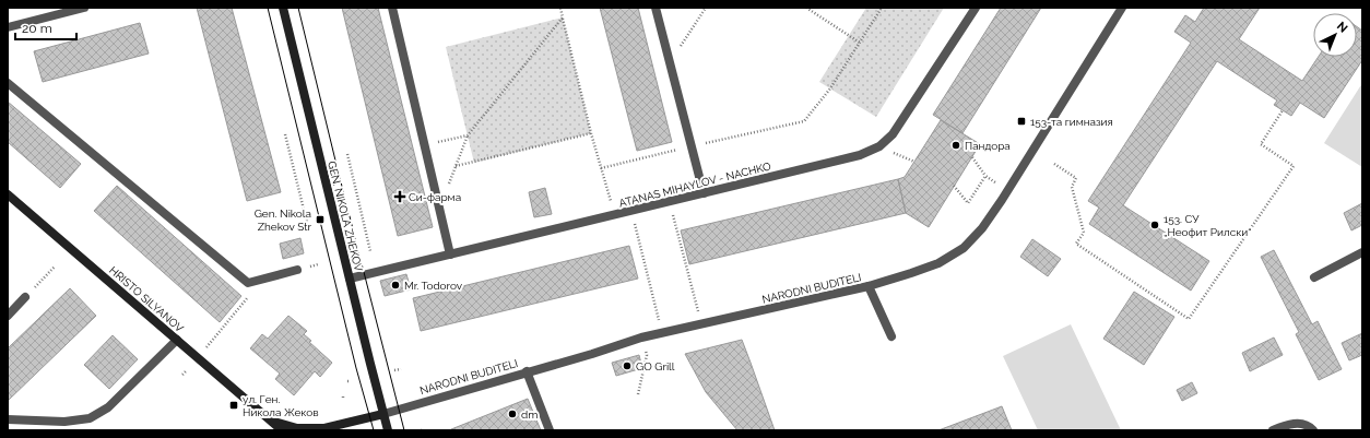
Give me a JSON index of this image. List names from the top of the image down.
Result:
{
  "streets": {
    "street": [
      "ATANAS MIHAYLOV - NACHKO",
      "GEN. NIKOLA ZHEKOV",
      "NARODNI BUDITELI",
      "HRISTO SILYANOV"
    ]
  },
  "crossings": [
    ["ATANAS MIHAYLOV - NACHKO", "GEN. NIKOLA ZHEKOV"],
    ["GEN. NIKOLA ZHEKOV", "NARODNI BUDITELI"]
  ],
  "places": {
    "transit": ["153-та гимназия", "Gen. Nikola Zhekov Str", "ул. Ген. Никола Жеков"],
    "other": [
      "Пандора",
      "153. СУ „Неофит Рилски“",
      "Mr. Todorov",
      "GO Grill",
      "dm"
    ],
    "health": ["Си-фарма"]
  },
  "scale_bar": "20 m",
  "north": "top right"
}
